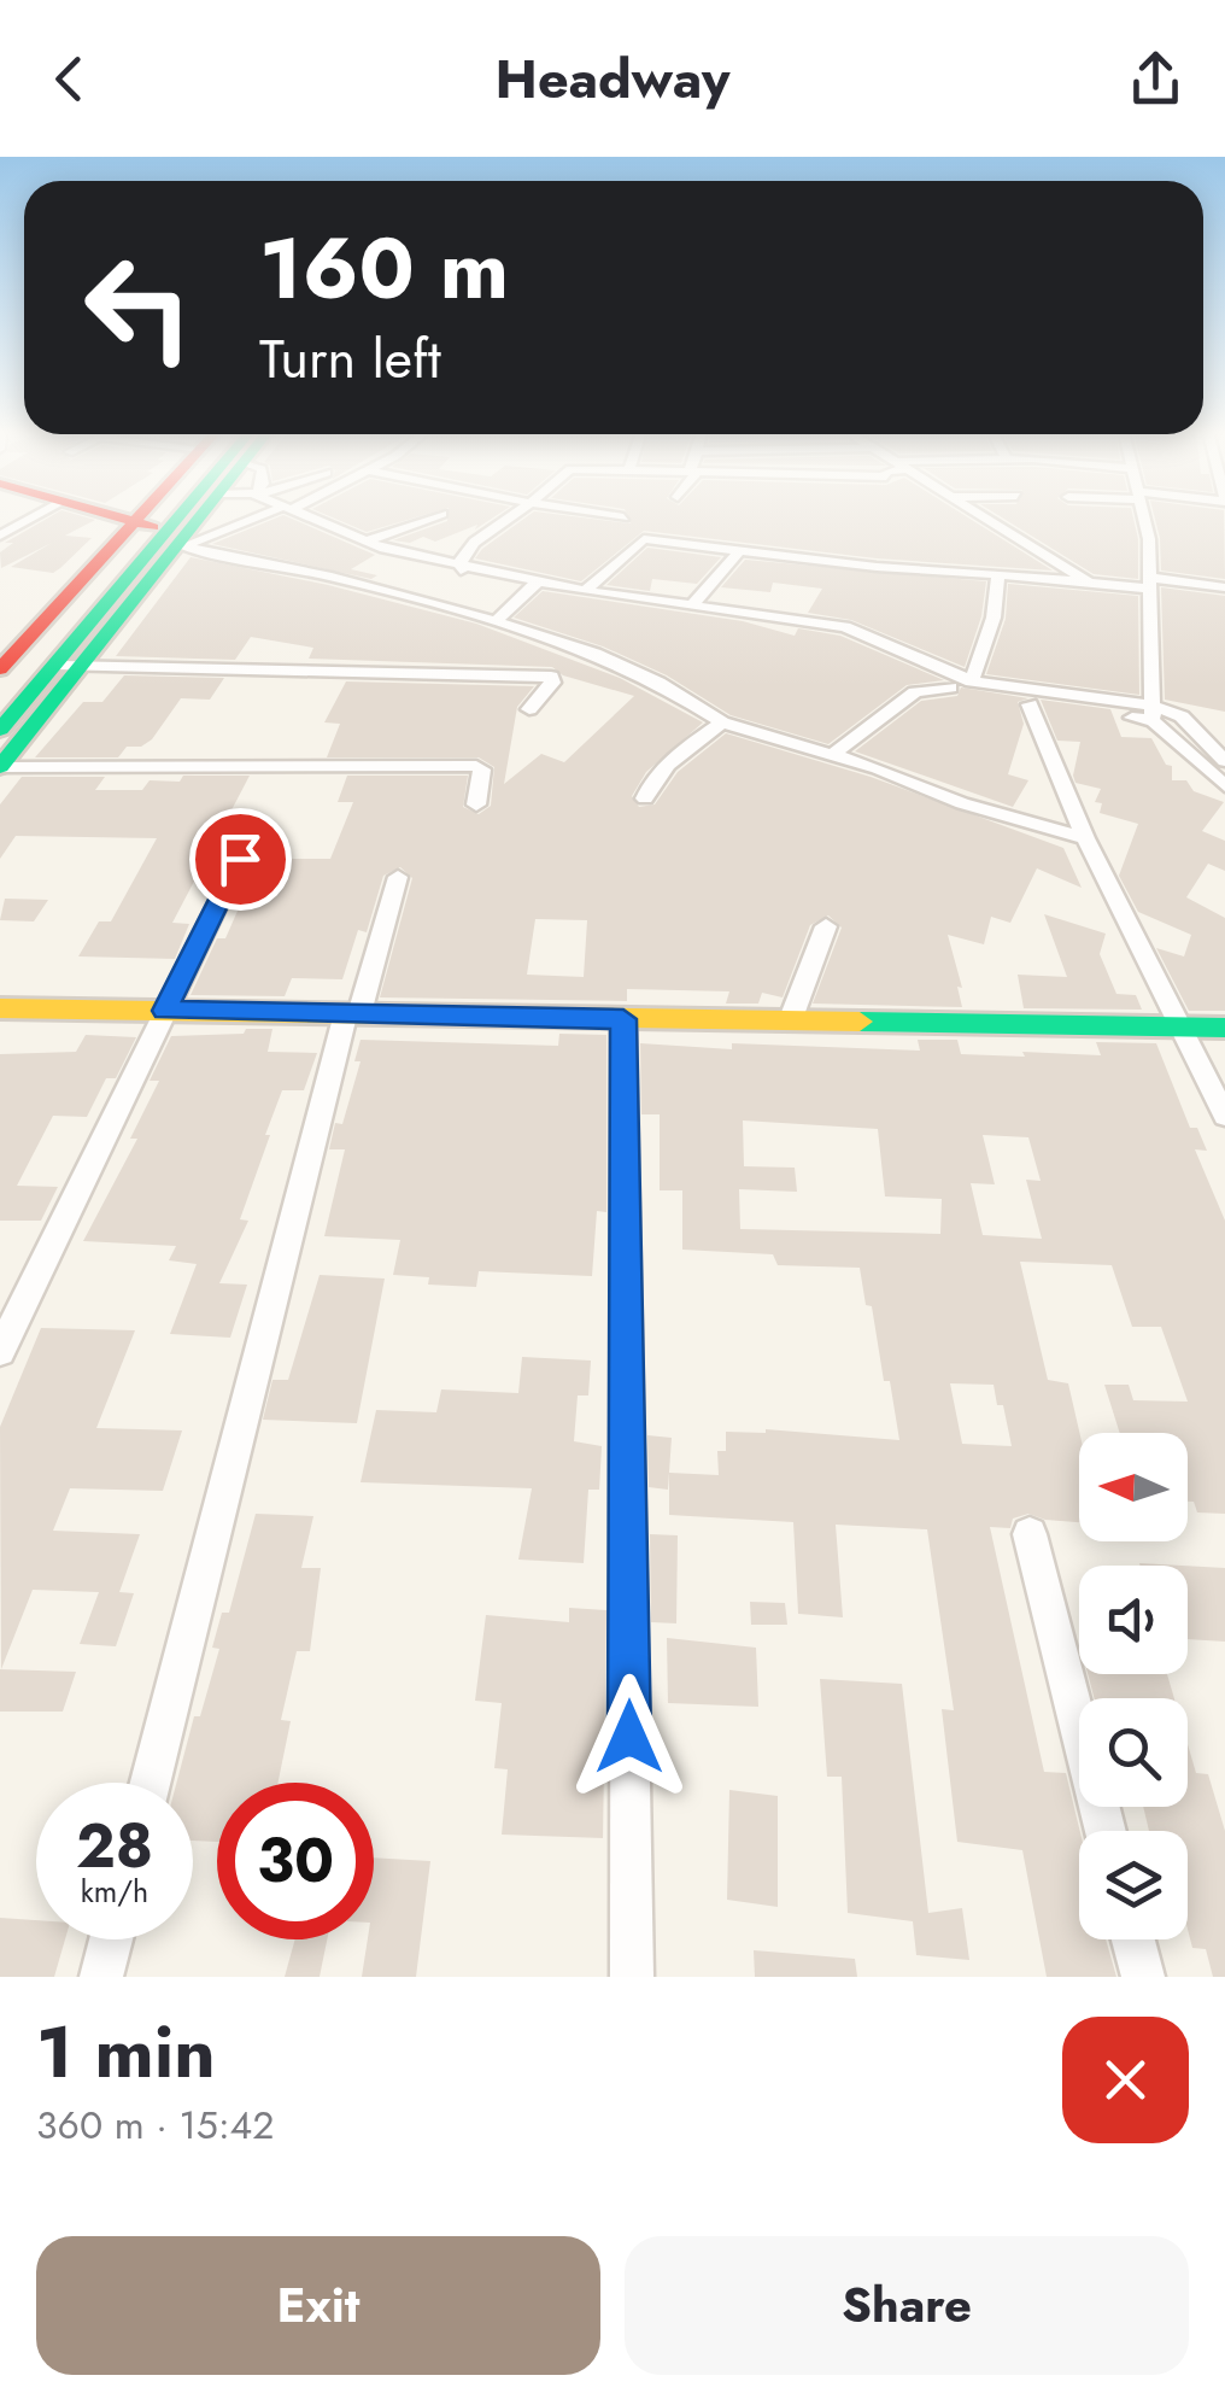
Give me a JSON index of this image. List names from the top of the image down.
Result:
{
  "north": "left",
  "page": {
    "header": "Headway",
    "turn": ["160 m", "Turn left"],
    "speed": "28 km/h",
    "limit": "30",
    "heading": ["1 min", "360 m · 15:42"],
    "buttons": ["Exit", "Share"]
  }
}
